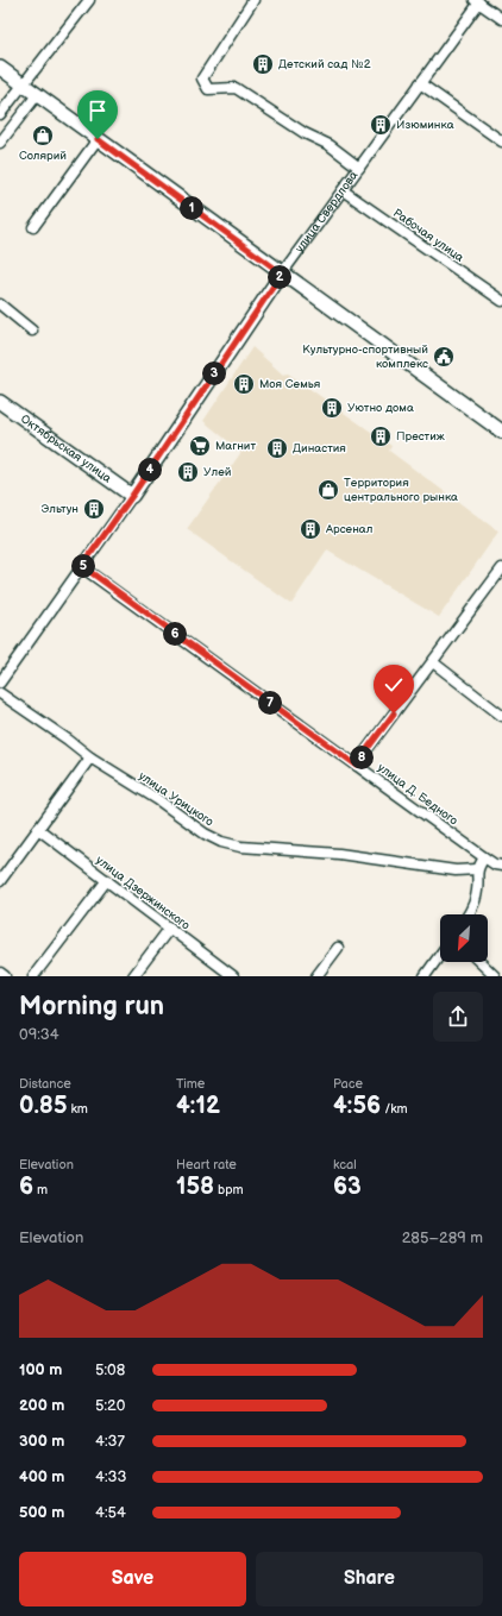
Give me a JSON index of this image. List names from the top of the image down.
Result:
{
  "streets": {
    "main road": ["улица Свердлова", "Октябрьская улица"],
    "street": [
      "Рабочая улица",
      "улица Д. Бедного",
      "улица Урицкого",
      "улица Дзержинского"
    ]
  },
  "crossings": [
    ["улица Свердлова", "Рабочая улица"],
    ["улица Свердлова", "Октябрьская улица"],
    ["улица Свердлова", "улица Д. Бедного"]
  ],
  "places": {
    "building": [
      "Детский сад №2",
      "Изюминка",
      "Моя Семья",
      "Уютно дома",
      "Престиж",
      "Династия",
      "Улей",
      "Эльтун",
      "Арсенал"
    ],
    "shop": ["Солярий", "Территория центрального рынка"],
    "public building": ["Культурно-спортивный комплекс"],
    "supermarket": ["Магнит"]
  },
  "north": "bottom left",
  "page": {
    "pins": [
      "1",
      "2",
      "3",
      "4",
      "5",
      "6",
      "7",
      "8"
    ],
    "heading": ["Morning run", "09:34"],
    "stats": [
      ["Distance", "0.85 km"],
      ["Time", "4:12"],
      ["Pace", "4:56 /km"],
      ["Elevation", "6 m"],
      ["Heart rate", "158 bpm"],
      ["kcal", "63"]
    ],
    "chart": ["Elevation", "285–289 m"],
    "list": [
      {
        "name": "100 m",
        "note": "5:08"
      },
      {
        "name": "200 m",
        "note": "5:20"
      },
      {
        "name": "300 m",
        "note": "4:37"
      },
      {
        "name": "400 m",
        "note": "4:33"
      },
      {
        "name": "500 m",
        "note": "4:54"
      }
    ],
    "buttons": ["Save", "Share"]
  }
}
